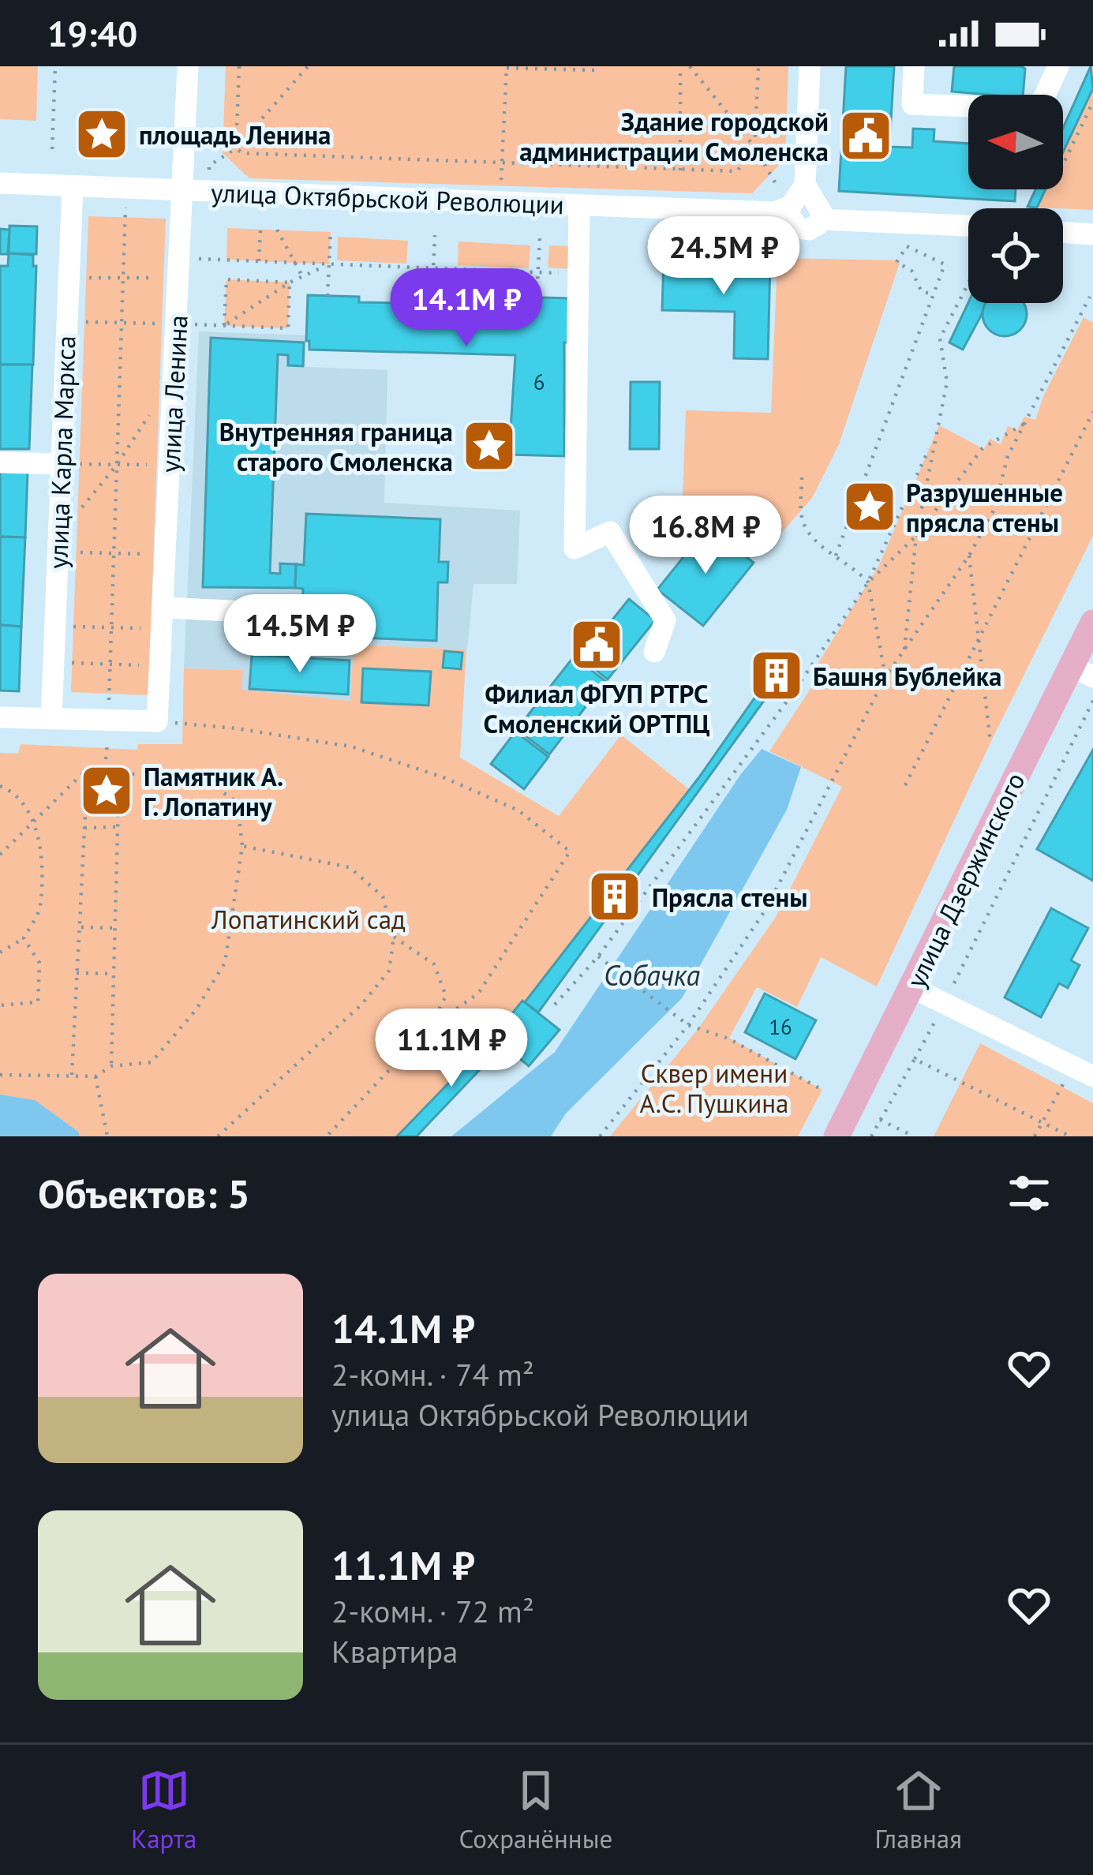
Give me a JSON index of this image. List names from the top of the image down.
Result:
{
  "streets": {
    "main road": ["улица Дзержинского"],
    "street": ["улица Октябрьской Революции", "улица Ленина", "улица Карла Маркса"]
  },
  "crossings": [
    ["улица Октябрьской Революции", "улица Ленина"],
    ["улица Октябрьской Революции", "улица Карла Маркса"]
  ],
  "water": ["Собачка"],
  "parks": ["Лопатинский сад", "Cквер имени А.С. Пушкина"],
  "places": {
    "place": [
      "площадь Ленина",
      "Внутренняя граница старого Смоленска",
      "Разрушенные прясла стены",
      "Памятник А. Г. Лопатину"
    ],
    "public building": ["Здание городской администрации Смоленска", "Филиал ФГУП РТРС Смоленский ОРТПЦ"],
    "building": ["Башня Бублейка", "Прясла стены"]
  },
  "house_numbers": ["6", "16"],
  "north": "left",
  "page": {
    "status": "19:40",
    "price": [
      "24.5M ₽",
      "14.1M ₽",
      "16.8M ₽",
      "14.5M ₽",
      "11.1M ₽"
    ],
    "heading": "Объектов: 5",
    "list": [
      {
        "name": "14.1M ₽",
        "note": "2-комн. · 74 m² · улица Октябрьской Революции"
      },
      {
        "name": "11.1M ₽",
        "note": "2-комн. · 72 m² · Квартира"
      }
    ],
    "tabs": ["Карта", "Сохранённые", "Главная"]
  }
}
